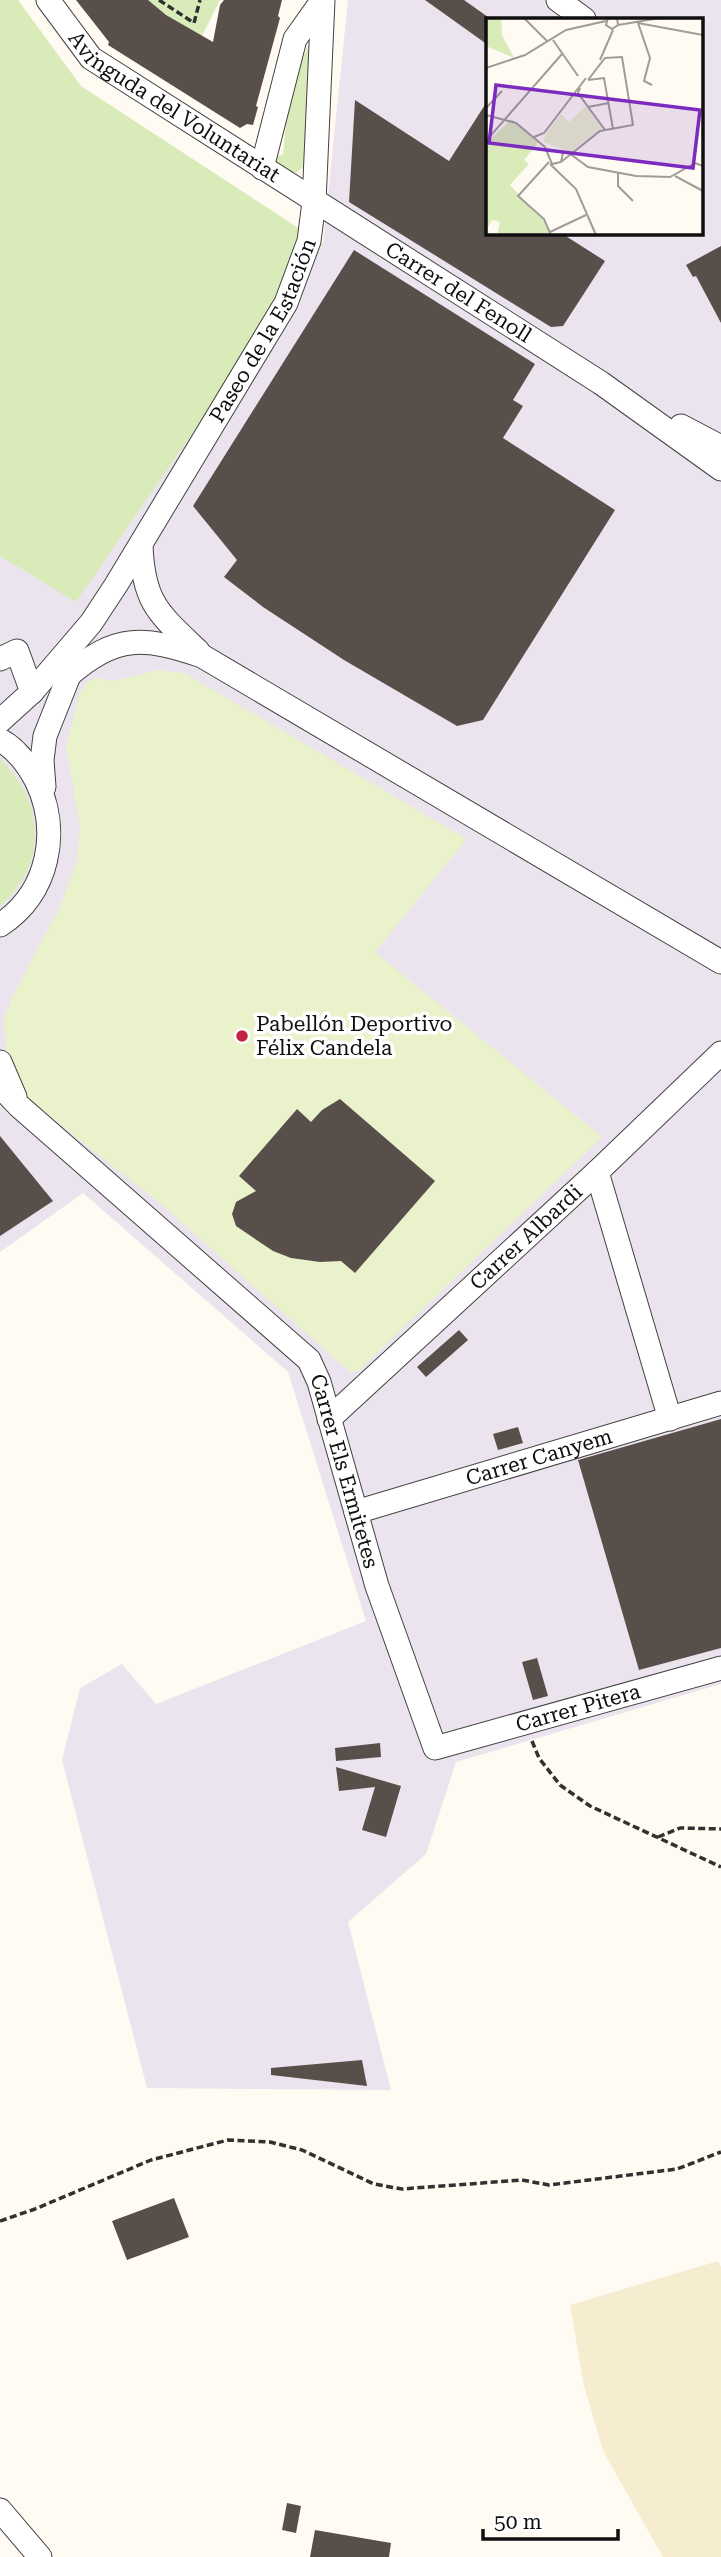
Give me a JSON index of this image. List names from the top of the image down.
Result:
{
  "streets": {
    "street": [
      "Avinguda del Voluntariat",
      "Carrer del Fenoll",
      "Paseo de la Estación",
      "Carrer Albardi",
      "Carrer Canyem",
      "Carrer Els Ermitetes",
      "Carrer Pitera"
    ]
  },
  "crossings": [
    ["Avinguda del Voluntariat", "Carrer del Fenoll"],
    ["Avinguda del Voluntariat", "Paseo de la Estación"],
    ["Carrer del Fenoll", "Paseo de la Estación"],
    ["Carrer Albardi", "Carrer Els Ermitetes"],
    ["Carrer Canyem", "Carrer Els Ermitetes"],
    ["Carrer Els Ermitetes", "Carrer Pitera"]
  ],
  "places": ["Pabellón Deportivo Félix Candela"],
  "scale_bar": "50 m"
}
